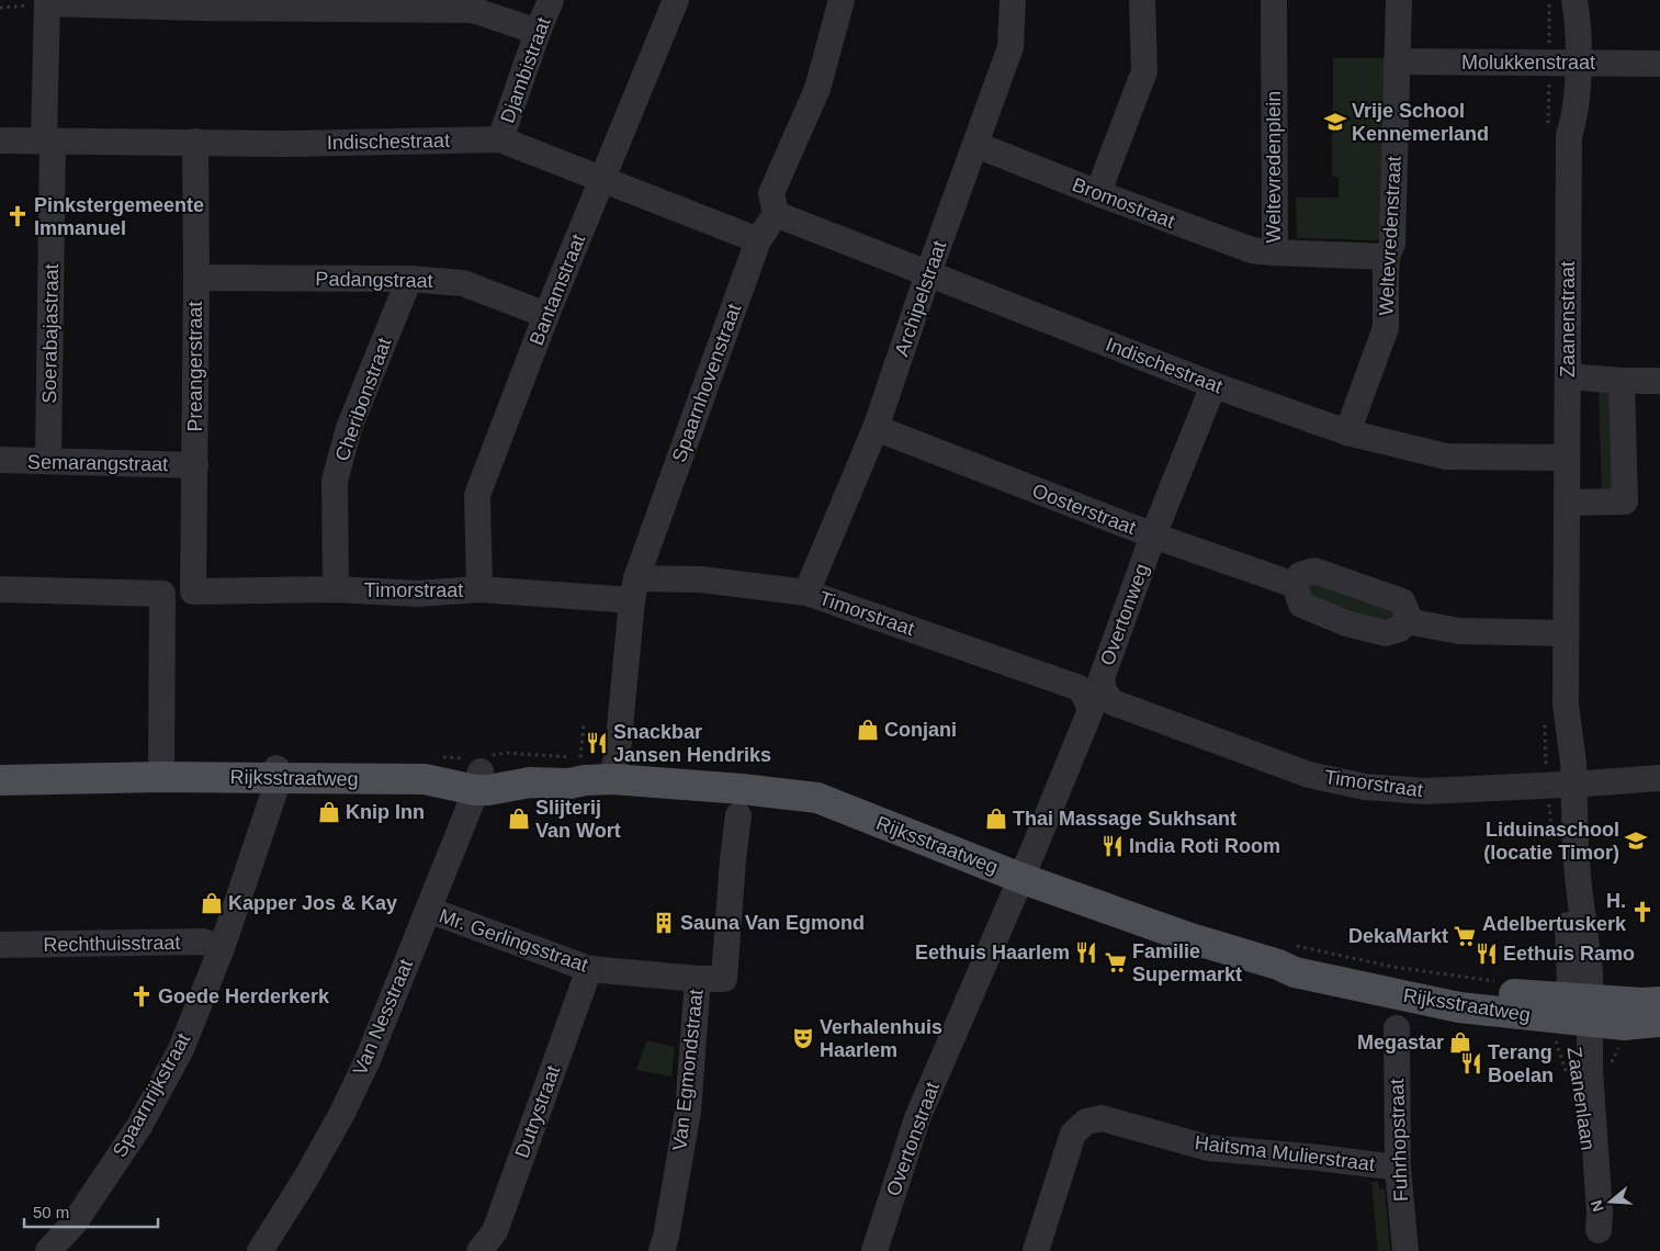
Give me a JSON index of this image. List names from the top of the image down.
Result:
{
  "streets": {
    "main road": ["Rijksstraatweg"],
    "street": [
      "Molukkenstraat",
      "Djambistraat",
      "Indischestraat",
      "Weltevredenplein",
      "Bromostraat",
      "Weltevredenstraat",
      "Padangstraat",
      "Bantamstraat",
      "Archipelstraat",
      "Zaanenstraat",
      "Soerabajastraat",
      "Preangerstraat",
      "Spaarnhovenstraat",
      "Cheribonstraat",
      "Semarangstraat",
      "Oosterstraat",
      "Timorstraat",
      "Overtonweg",
      "Mr. Gerlingsstraat",
      "Rechthuisstraat",
      "Van Nesstraat",
      "Van Egmondstraat",
      "Spaarnrijkstraat",
      "Zaanenlaan",
      "Dutrystraat",
      "Overtonstraat",
      "Fuhrhopstraat",
      "Haitsma Mulierstraat"
    ]
  },
  "crossings": [
    ["Molukkenstraat", "Weltevredenstraat"],
    ["Molukkenstraat", "Zaanenstraat"],
    ["Djambistraat", "Indischestraat"],
    ["Indischestraat", "Weltevredenstraat"],
    ["Indischestraat", "Bantamstraat"],
    ["Indischestraat", "Archipelstraat"],
    ["Indischestraat", "Zaanenstraat"],
    ["Indischestraat", "Soerabajastraat"],
    ["Indischestraat", "Preangerstraat"],
    ["Indischestraat", "Spaarnhovenstraat"],
    ["Indischestraat", "Overtonweg"],
    ["Weltevredenplein", "Bromostraat"],
    ["Weltevredenplein", "Weltevredenstraat"],
    ["Bromostraat", "Archipelstraat"],
    ["Padangstraat", "Bantamstraat"],
    ["Padangstraat", "Preangerstraat"],
    ["Padangstraat", "Cheribonstraat"],
    ["Bantamstraat", "Timorstraat"],
    ["Archipelstraat", "Oosterstraat"],
    ["Archipelstraat", "Timorstraat"],
    ["Zaanenstraat", "Timorstraat"],
    ["Zaanenstraat", "Rijksstraatweg"],
    ["Zaanenstraat", "Zaanenlaan"],
    ["Soerabajastraat", "Semarangstraat"],
    ["Preangerstraat", "Semarangstraat"],
    ["Preangerstraat", "Timorstraat"],
    ["Spaarnhovenstraat", "Timorstraat"],
    ["Spaarnhovenstraat", "Rijksstraatweg"],
    ["Cheribonstraat", "Timorstraat"],
    ["Oosterstraat", "Overtonweg"],
    ["Timorstraat", "Overtonweg"],
    ["Overtonweg", "Rijksstraatweg"],
    ["Overtonweg", "Overtonstraat"],
    ["Rijksstraatweg", "Van Nesstraat"],
    ["Rijksstraatweg", "Spaarnrijkstraat"],
    ["Rijksstraatweg", "Zaanenlaan"],
    ["Rijksstraatweg", "Overtonstraat"],
    ["Mr. Gerlingsstraat", "Van Nesstraat"],
    ["Mr. Gerlingsstraat", "Van Egmondstraat"],
    ["Mr. Gerlingsstraat", "Dutrystraat"],
    ["Rechthuisstraat", "Spaarnrijkstraat"],
    ["Fuhrhopstraat", "Haitsma Mulierstraat"]
  ],
  "places": {
    "school or university": ["Vrije School Kennemerland", "Liduinaschool (locatie Timor)"],
    "church": ["Pinkstergemeente Immanuel", "H. Adelbertuskerk", "Goede Herderkerk"],
    "shop": [
      "Conjani",
      "Knip Inn",
      "Slijterij Van Wort",
      "Thai Massage Sukhsant",
      "Kapper Jos & Kay",
      "Megastar"
    ],
    "restaurant": [
      "Snackbar Jansen Hendriks",
      "India Roti Room",
      "Eethuis Haarlem",
      "Eethuis Ramo",
      "Terang Boelan"
    ],
    "building": ["Sauna Van Egmond"],
    "supermarket": ["DekaMarkt", "Familie Supermarkt"],
    "theatre": ["Verhalenhuis Haarlem"]
  },
  "scale_bar": "50 m",
  "north": "left"
}
